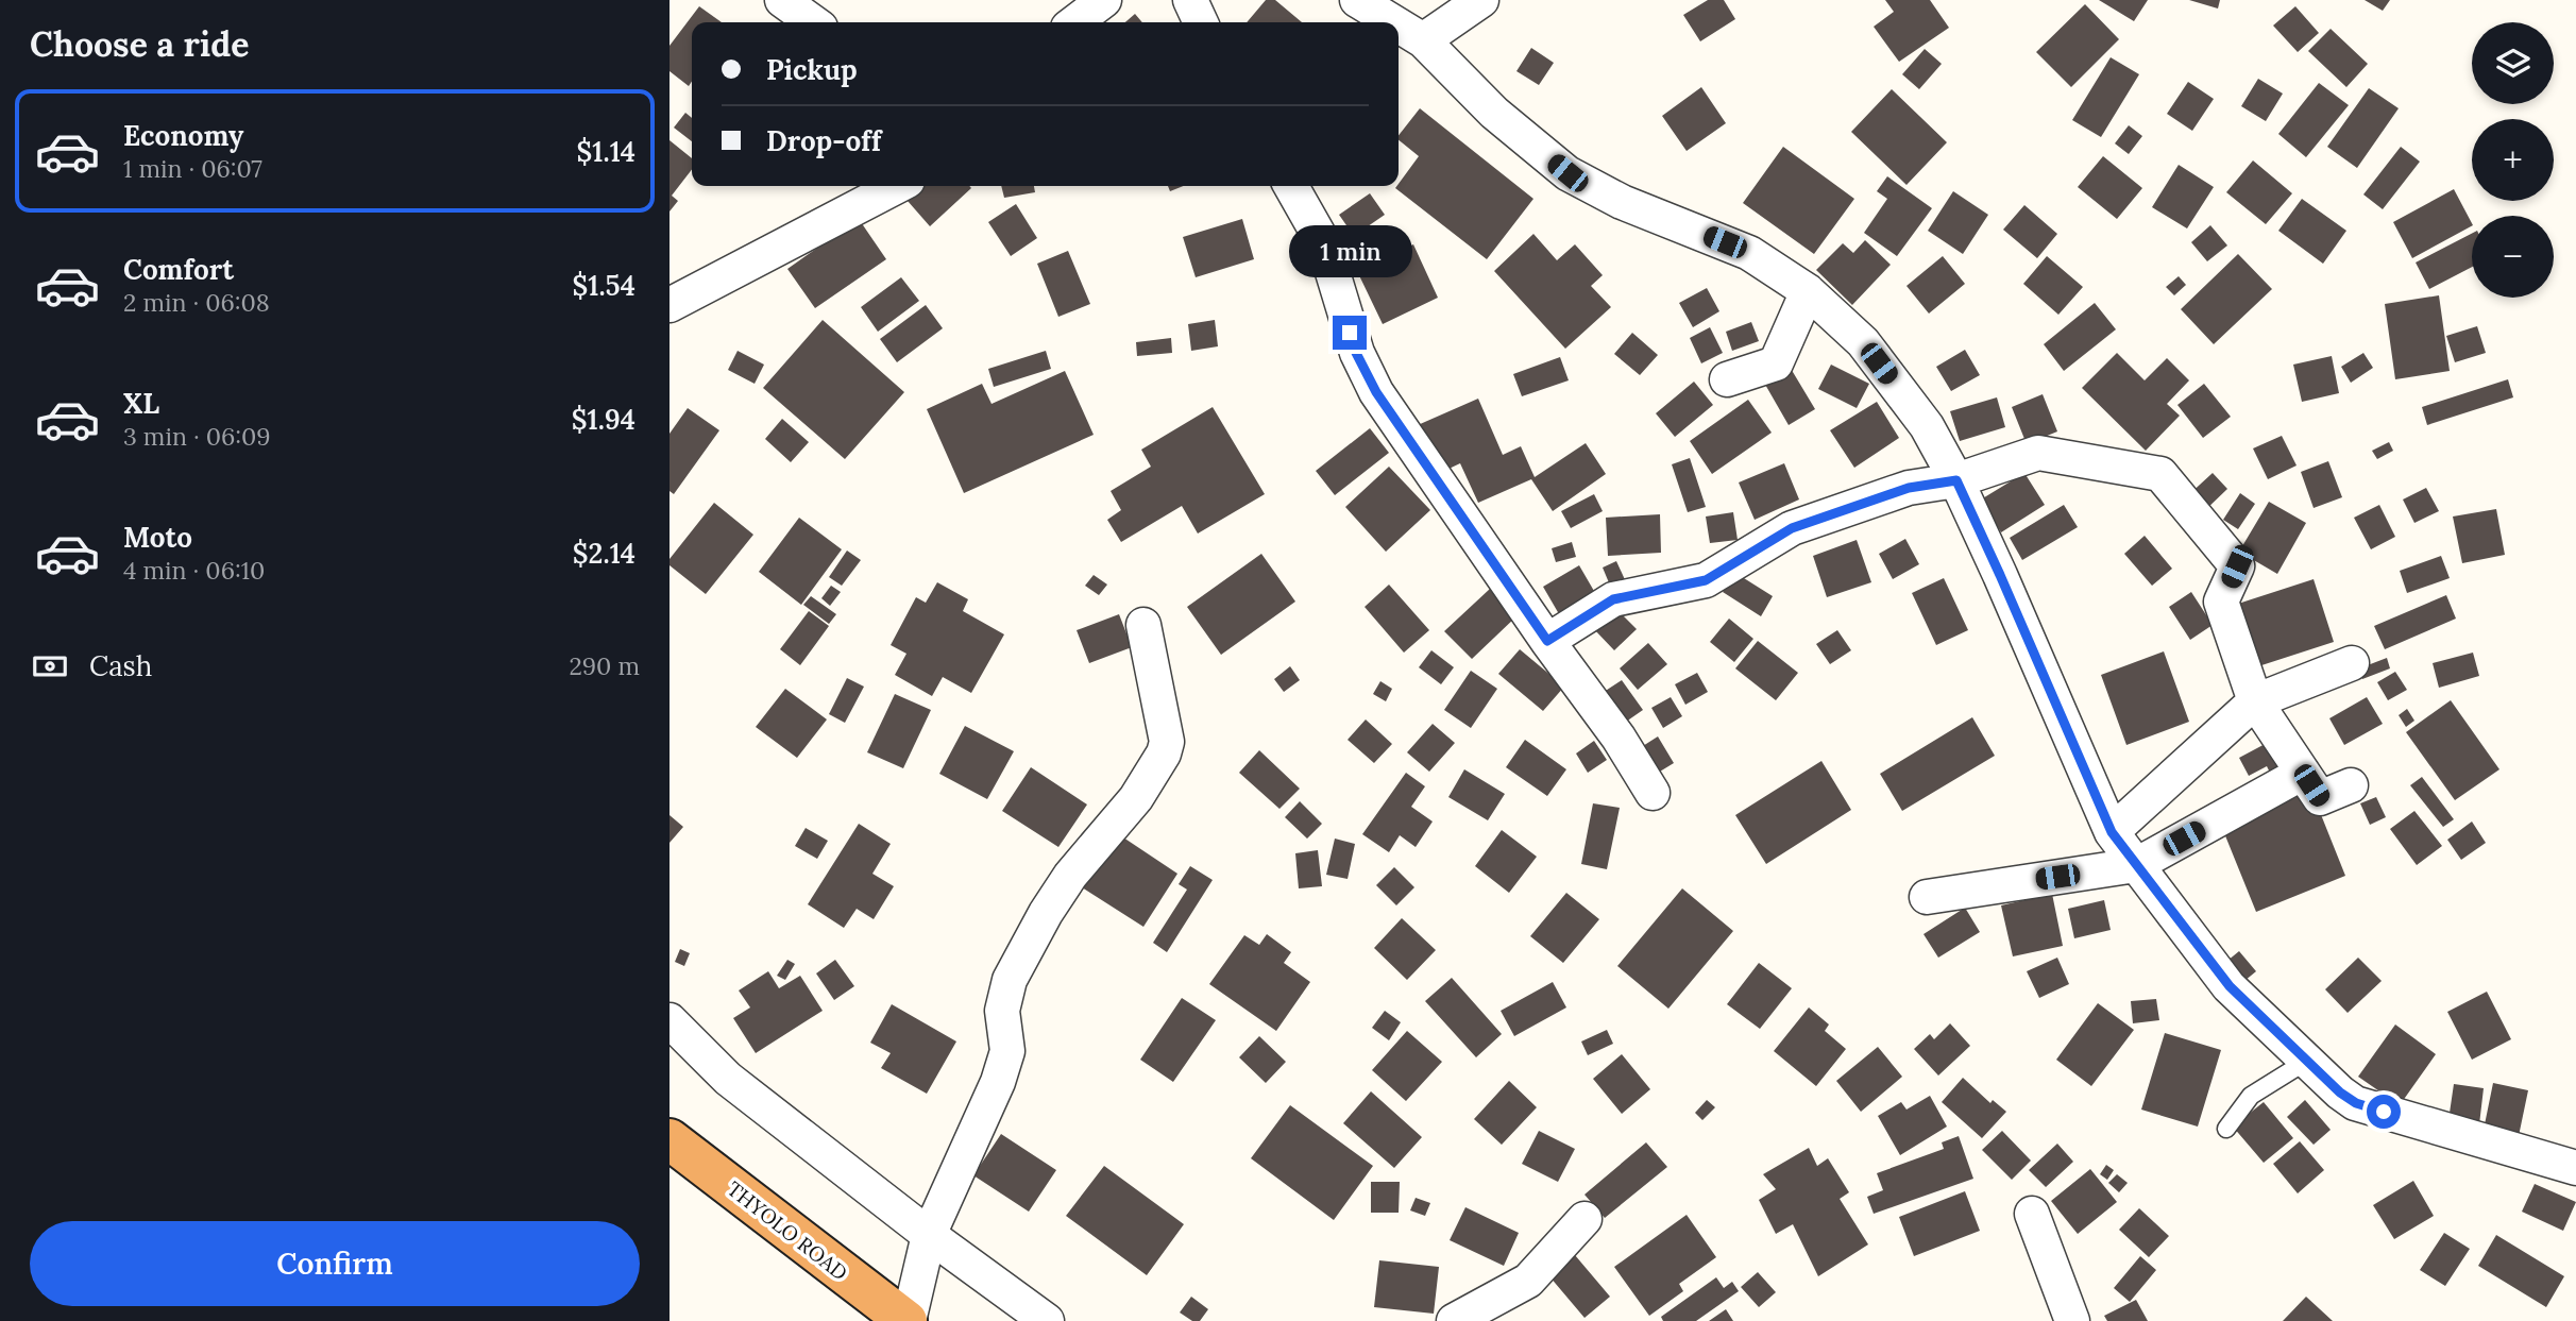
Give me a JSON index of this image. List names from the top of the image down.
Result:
{
  "streets": {
    "highway": ["THYOLO ROAD"]
  },
  "page": {
    "heading": "Choose a ride",
    "map_buttons": ["+", "−"],
    "banner": ["Pickup", "Drop-off"],
    "list": [
      {
        "name": "Economy",
        "note": "1 min · 06:07",
        "value": "$1.14"
      },
      {
        "name": "Comfort",
        "note": "2 min · 06:08",
        "value": "$1.54"
      },
      {
        "name": "XL",
        "note": "3 min · 06:09",
        "value": "$1.94"
      },
      {
        "name": "Moto",
        "note": "4 min · 06:10",
        "value": "$2.14"
      }
    ],
    "bubble": "1 min",
    "pay": ["Cash", "290 m"],
    "buttons": "Confirm"
  }
}
